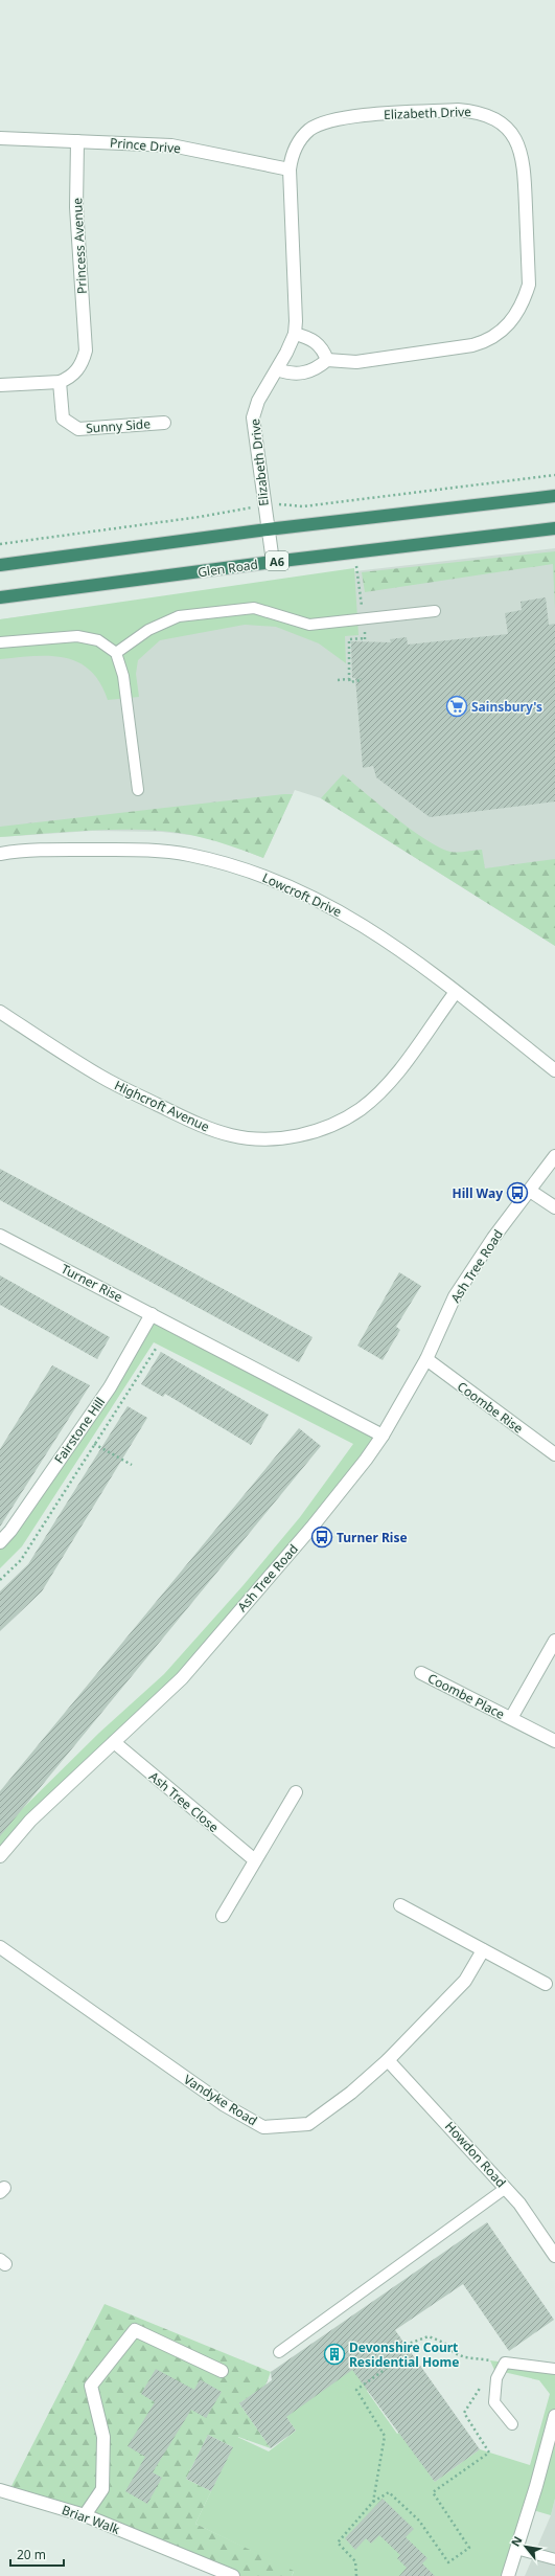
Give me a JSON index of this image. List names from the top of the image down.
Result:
{
  "streets": {
    "highway": ["A6", "Glen Road"],
    "street": [
      "Elizabeth Drive",
      "Prince Drive",
      "Princess Avenue",
      "Sunny Side",
      "Lowcroft Drive",
      "Highcroft Avenue",
      "Ash Tree Road",
      "Turner Rise",
      "Coombe Rise",
      "Fairstone Hill",
      "Coombe Place",
      "Ash Tree Close",
      "Vandyke Road",
      "Howdon Road",
      "Briar Walk"
    ]
  },
  "crossings": [
    ["Elizabeth Drive", "Prince Drive"],
    ["Elizabeth Drive", "Glen Road"],
    ["Prince Drive", "Princess Avenue"],
    ["Princess Avenue", "Sunny Side"],
    ["Lowcroft Drive", "Highcroft Avenue"],
    ["Ash Tree Road", "Turner Rise"],
    ["Ash Tree Road", "Coombe Rise"],
    ["Ash Tree Road", "Ash Tree Close"],
    ["Turner Rise", "Fairstone Hill"],
    ["Vandyke Road", "Howdon Road"]
  ],
  "places": {
    "supermarket": ["Sainsbury's"],
    "bus stop": ["Hill Way", "Turner Rise"],
    "building": ["Devonshire Court Residential Home"]
  },
  "scale_bar": "20 m",
  "north": "top left"
}
